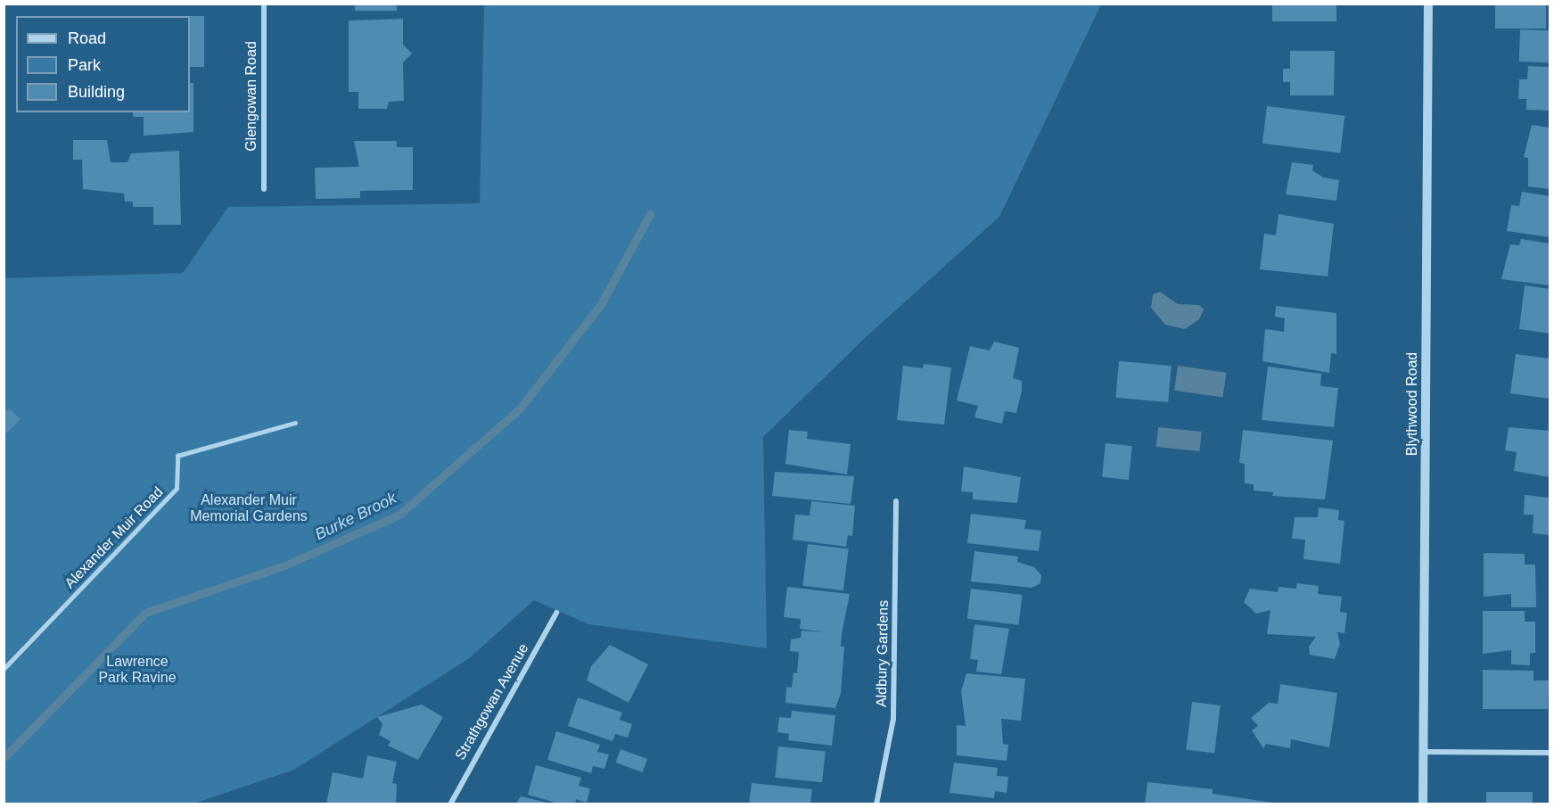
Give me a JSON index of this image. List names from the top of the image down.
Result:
{
  "streets": {
    "street": [
      "Glengowan Road",
      "Blythwood Road",
      "Aldbury Gardens",
      "Strathgowan Avenue"
    ],
    "lane": ["Alexander Muir Road"]
  },
  "water": ["Burke Brook"],
  "parks": ["Alexander Muir Memorial Gardens", "Lawrence Park Ravine"],
  "legend": ["Road", "Park", "Building"]
}
